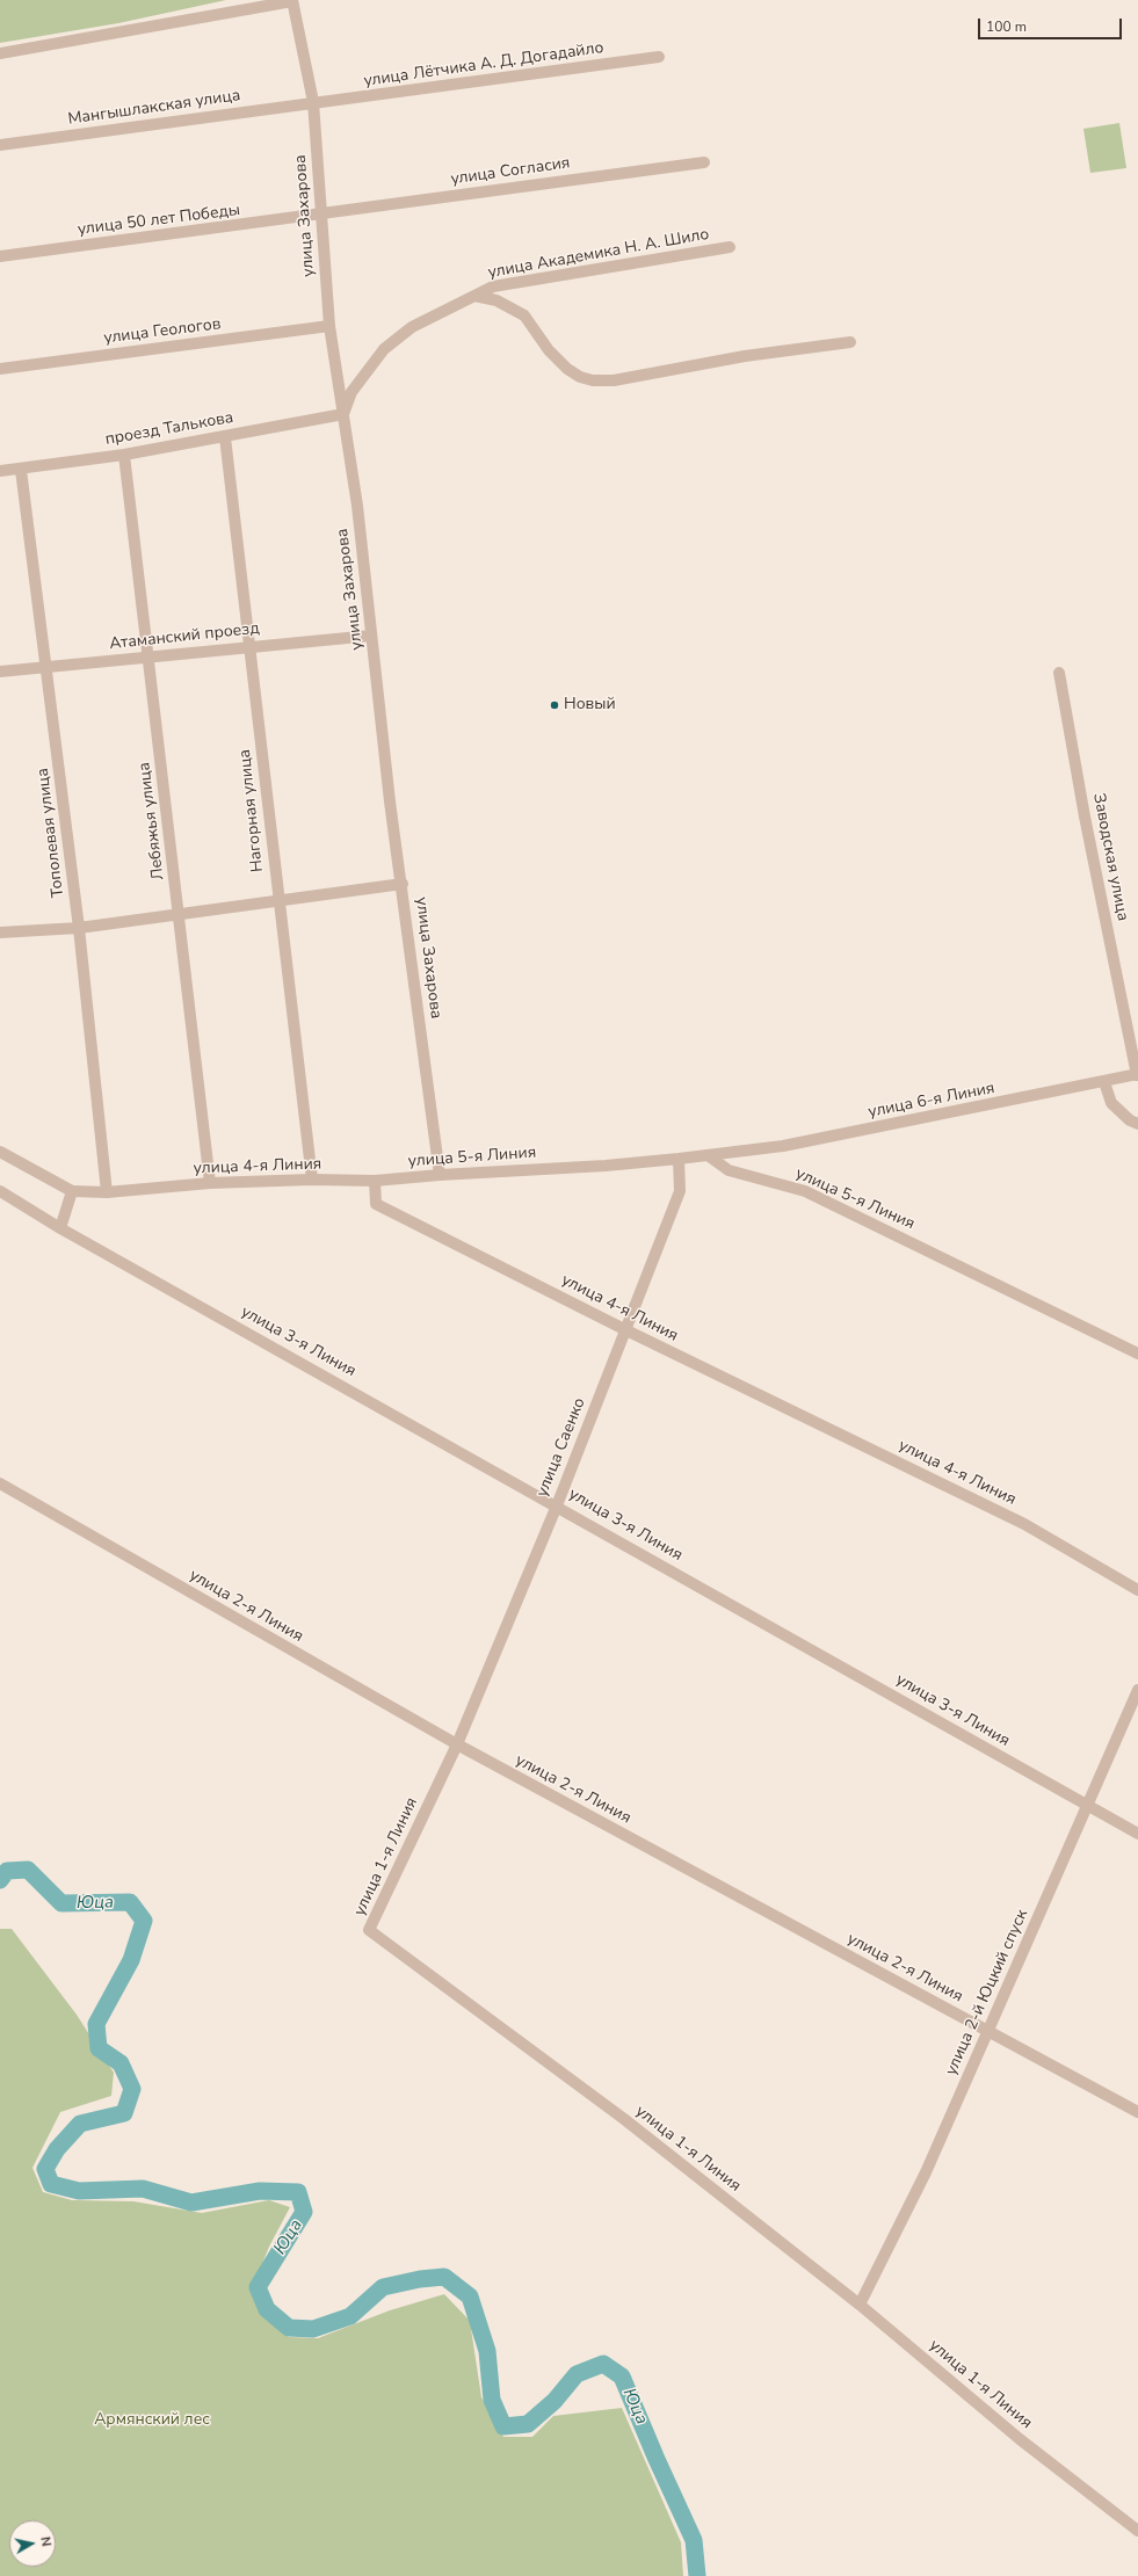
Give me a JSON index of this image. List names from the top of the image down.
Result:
{
  "streets": {
    "street": [
      "улица Лётчика А. Д. Догадайло",
      "Мангышлакская улица",
      "улица Согласия",
      "улица Захарова",
      "улица 50 лет Победы",
      "улица Академика Н. А. Шило",
      "улица Геологов",
      "проезд Талькова",
      "Атаманский проезд",
      "Нагорная улица",
      "Лебяжья улица",
      "Тополевая улица",
      "Заводская улица",
      "улица 6-я Линия",
      "улица 5-я Линия",
      "улица 4-я Линия",
      "улица 3-я Линия",
      "улица Саенко",
      "улица 2-я Линия",
      "улица 1-я Линия",
      "улица 2-й Юцкий спуск"
    ]
  },
  "crossings": [
    ["улица Лётчика А. Д. Догадайло", "Мангышлакская улица"],
    ["улица Лётчика А. Д. Догадайло", "улица Захарова"],
    ["Мангышлакская улица", "улица Захарова"],
    ["улица Согласия", "улица Захарова"],
    ["улица Согласия", "улица 50 лет Победы"],
    ["улица Захарова", "улица 50 лет Победы"],
    ["улица Захарова", "улица Академика Н. А. Шило"],
    ["улица Захарова", "улица Геологов"],
    ["улица Захарова", "проезд Талькова"],
    ["улица Захарова", "Атаманский проезд"],
    ["улица Захарова", "улица 5-я Линия"],
    ["улица Академика Н. А. Шило", "проезд Талькова"],
    ["проезд Талькова", "Нагорная улица"],
    ["проезд Талькова", "Лебяжья улица"],
    ["проезд Талькова", "Тополевая улица"],
    ["Атаманский проезд", "Нагорная улица"],
    ["Атаманский проезд", "Лебяжья улица"],
    ["Атаманский проезд", "Тополевая улица"],
    ["Нагорная улица", "улица 4-я Линия"],
    ["Лебяжья улица", "улица 4-я Линия"],
    ["Тополевая улица", "улица 4-я Линия"],
    ["Заводская улица", "улица 6-я Линия"],
    ["улица 6-я Линия", "улица 5-я Линия"],
    ["улица 5-я Линия", "улица 4-я Линия"],
    ["улица 5-я Линия", "улица Саенко"],
    ["улица 4-я Линия", "улица Саенко"],
    ["улица 3-я Линия", "улица Саенко"],
    ["улица 3-я Линия", "улица 2-й Юцкий спуск"],
    ["улица Саенко", "улица 2-я Линия"],
    ["улица Саенко", "улица 1-я Линия"],
    ["улица 2-я Линия", "улица 1-я Линия"],
    ["улица 2-я Линия", "улица 2-й Юцкий спуск"],
    ["улица 1-я Линия", "улица 2-й Юцкий спуск"]
  ],
  "water": ["Юца"],
  "parks": ["Армянский лес"],
  "places": ["Новый"],
  "scale_bar": "100 m",
  "north": "right"
}
